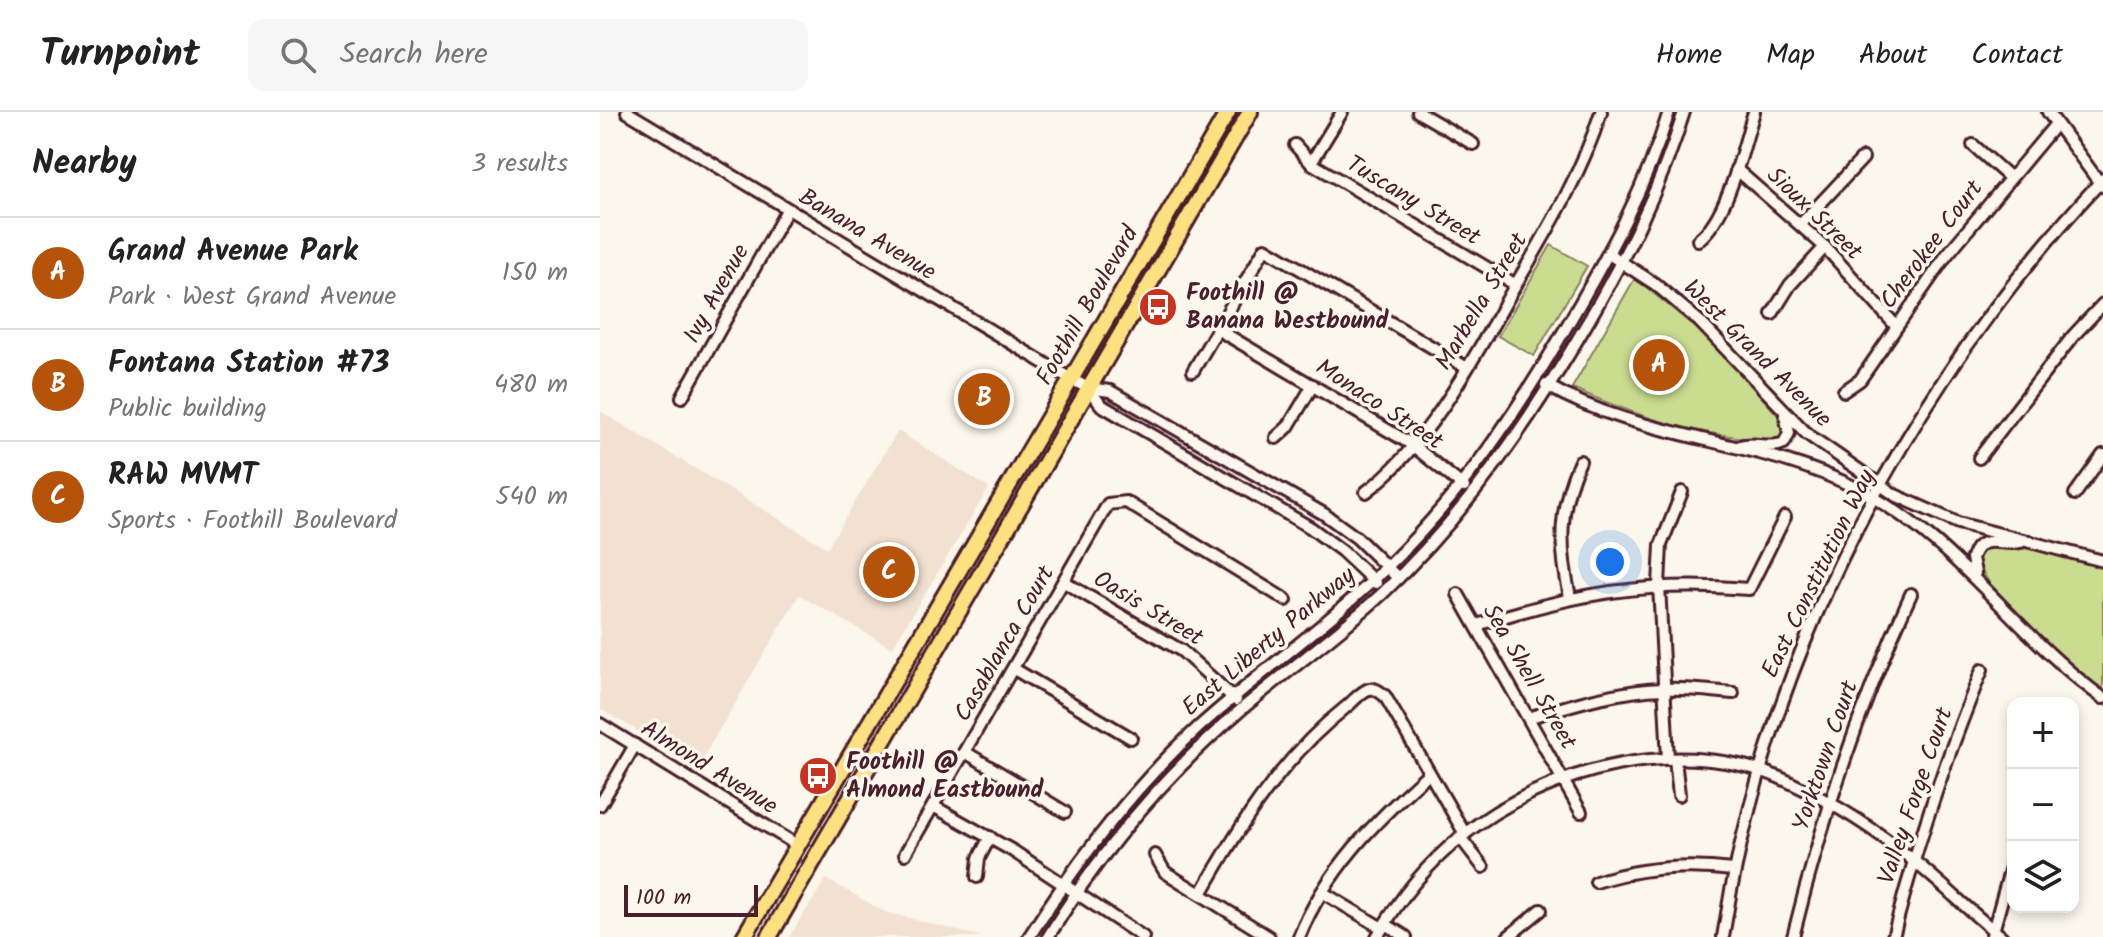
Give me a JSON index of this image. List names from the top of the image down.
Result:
{
  "streets": {
    "main road": ["Foothill Boulevard"],
    "street": [
      "Tuscany Street",
      "Sioux Street",
      "Banana Avenue",
      "Cherokee Court",
      "Ivy Avenue",
      "Marbella Street",
      "West Grand Avenue",
      "Monaco Street",
      "East Constitution Way",
      "Oasis Street",
      "East Liberty Parkway",
      "Casablanca Court",
      "Sea Shell Street",
      "Yorktown Court",
      "Almond Avenue",
      "Valley Forge Court"
    ]
  },
  "crossings": [
    ["Tuscany Street", "Marbella Street"],
    ["Sioux Street", "Cherokee Court"],
    ["Banana Avenue", "Ivy Avenue"],
    ["Banana Avenue", "Foothill Boulevard"],
    ["Banana Avenue", "East Liberty Parkway"],
    ["Marbella Street", "Monaco Street"],
    ["Foothill Boulevard", "Almond Avenue"],
    ["West Grand Avenue", "East Constitution Way"],
    ["West Grand Avenue", "East Liberty Parkway"],
    ["Monaco Street", "East Liberty Parkway"],
    ["Oasis Street", "East Liberty Parkway"],
    ["Oasis Street", "Casablanca Court"]
  ],
  "places": {
    "bus stop": ["Foothill @ Banana Westbound", "Foothill @ Almond Eastbound"]
  },
  "scale_bar": "100 m",
  "page": {
    "header": "Turnpoint",
    "search": "Search here",
    "nav": [
      "Home",
      "Map",
      "About",
      "Contact"
    ],
    "heading": ["Nearby", "3 results"],
    "list": [
      {
        "mark": "A",
        "name": "Grand Avenue Park",
        "note": "Park · West Grand Avenue",
        "value": "150 m"
      },
      {
        "mark": "B",
        "name": "Fontana Station #73",
        "note": "Public building",
        "value": "480 m"
      },
      {
        "mark": "C",
        "name": "RAW MVMT",
        "note": "Sports · Foothill Boulevard",
        "value": "540 m"
      }
    ],
    "pins": ["A", "B", "C"],
    "map_buttons": ["+", "−"],
    "scale": "100 m"
  }
}
